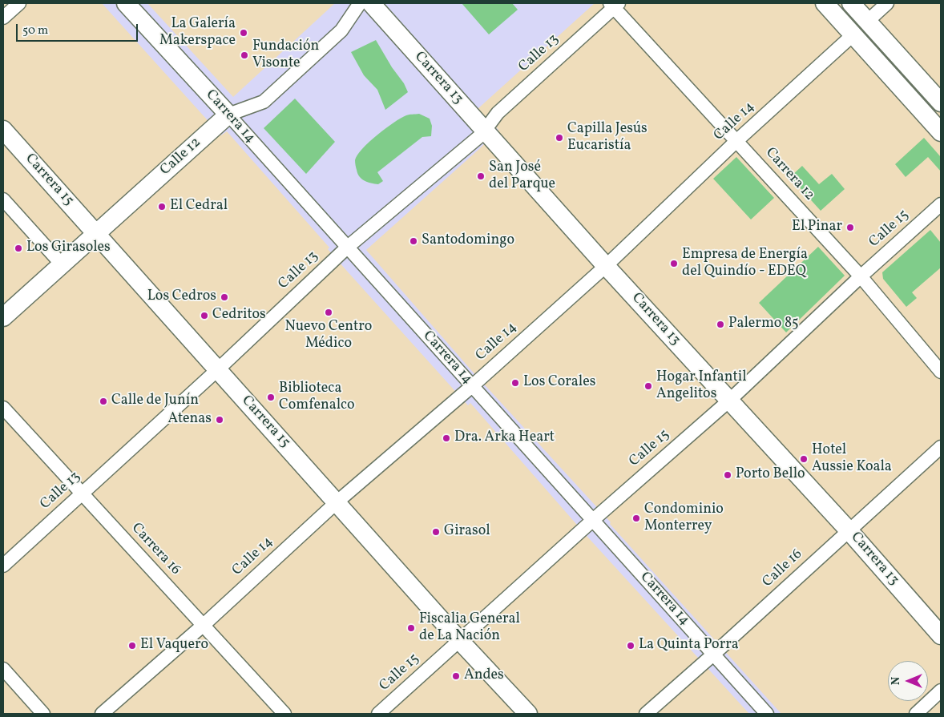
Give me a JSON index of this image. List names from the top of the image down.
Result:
{
  "streets": {
    "street": [
      "Calle 13",
      "Carrera 13",
      "Carrera 14",
      "Calle 14",
      "Calle 12",
      "Carrera 12",
      "Carrera 15",
      "Calle 15",
      "Carrera 16",
      "Calle 16"
    ]
  },
  "crossings": [
    ["Calle 13", "Carrera 13"],
    ["Calle 13", "Carrera 14"],
    ["Calle 13", "Carrera 12"],
    ["Calle 13", "Carrera 15"],
    ["Calle 13", "Carrera 16"],
    ["Carrera 13", "Calle 14"],
    ["Carrera 13", "Calle 15"],
    ["Carrera 13", "Calle 16"],
    ["Carrera 14", "Calle 14"],
    ["Carrera 14", "Calle 12"],
    ["Carrera 14", "Calle 15"],
    ["Carrera 14", "Calle 16"],
    ["Calle 14", "Carrera 12"],
    ["Calle 14", "Carrera 15"],
    ["Calle 14", "Carrera 16"],
    ["Calle 12", "Carrera 15"],
    ["Carrera 12", "Calle 15"],
    ["Carrera 15", "Calle 15"]
  ],
  "places": [
    "La Galería Makerspace",
    "Fundación Visonte",
    "Capilla Jesús Eucaristía",
    "San José del Parque",
    "El Cedral",
    "El Pinar",
    "Santodomingo",
    "Los Girasoles",
    "Empresa de Energía del Quindío - EDEQ",
    "Los Cedros",
    "Nuevo Centro Médico",
    "Cedritos",
    "Palermo 85",
    "Los Corales",
    "Hogar Infantil Angelitos",
    "Biblioteca Comfenalco",
    "Calle de Junín",
    "Atenas",
    "Dra. Arka Heart",
    "Hotel Aussie Koala",
    "Porto Bello",
    "Condominio Monterrey",
    "Girasol",
    "Fiscalia General de La Nación",
    "El Vaquero",
    "La Quinta Porra",
    "Andes"
  ],
  "scale_bar": "50 m",
  "north": "left"
}
